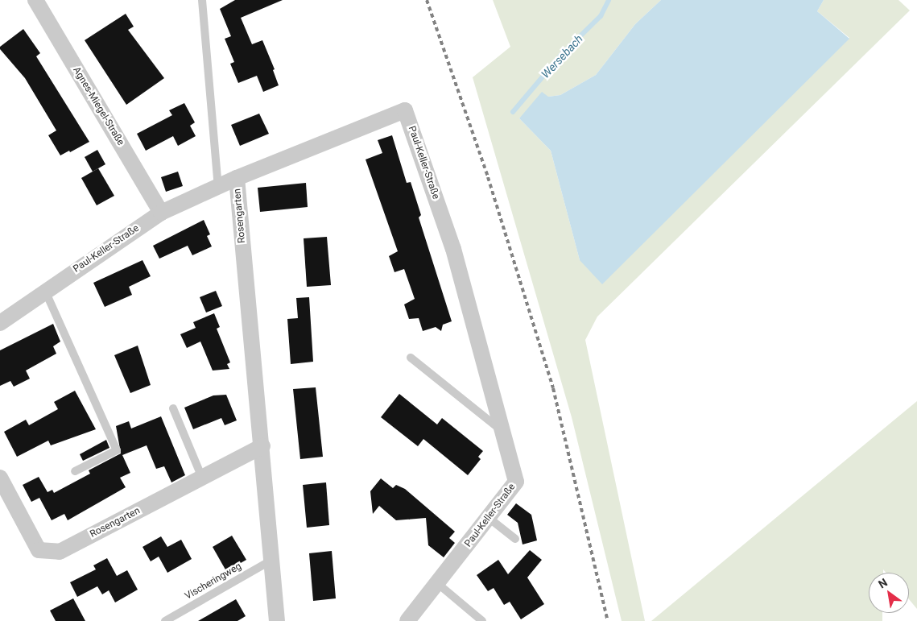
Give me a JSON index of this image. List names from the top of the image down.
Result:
{
  "streets": {
    "street": ["Agnes-Miegel-Straße", "Paul-Keller-Straße", "Rosengarten"],
    "lane": ["Vischeringweg"]
  },
  "crossings": [
    ["Agnes-Miegel-Straße", "Paul-Keller-Straße"],
    ["Paul-Keller-Straße", "Rosengarten"],
    ["Rosengarten", "Vischeringweg"]
  ],
  "water": ["Wersebach"],
  "north": "top left"
}
